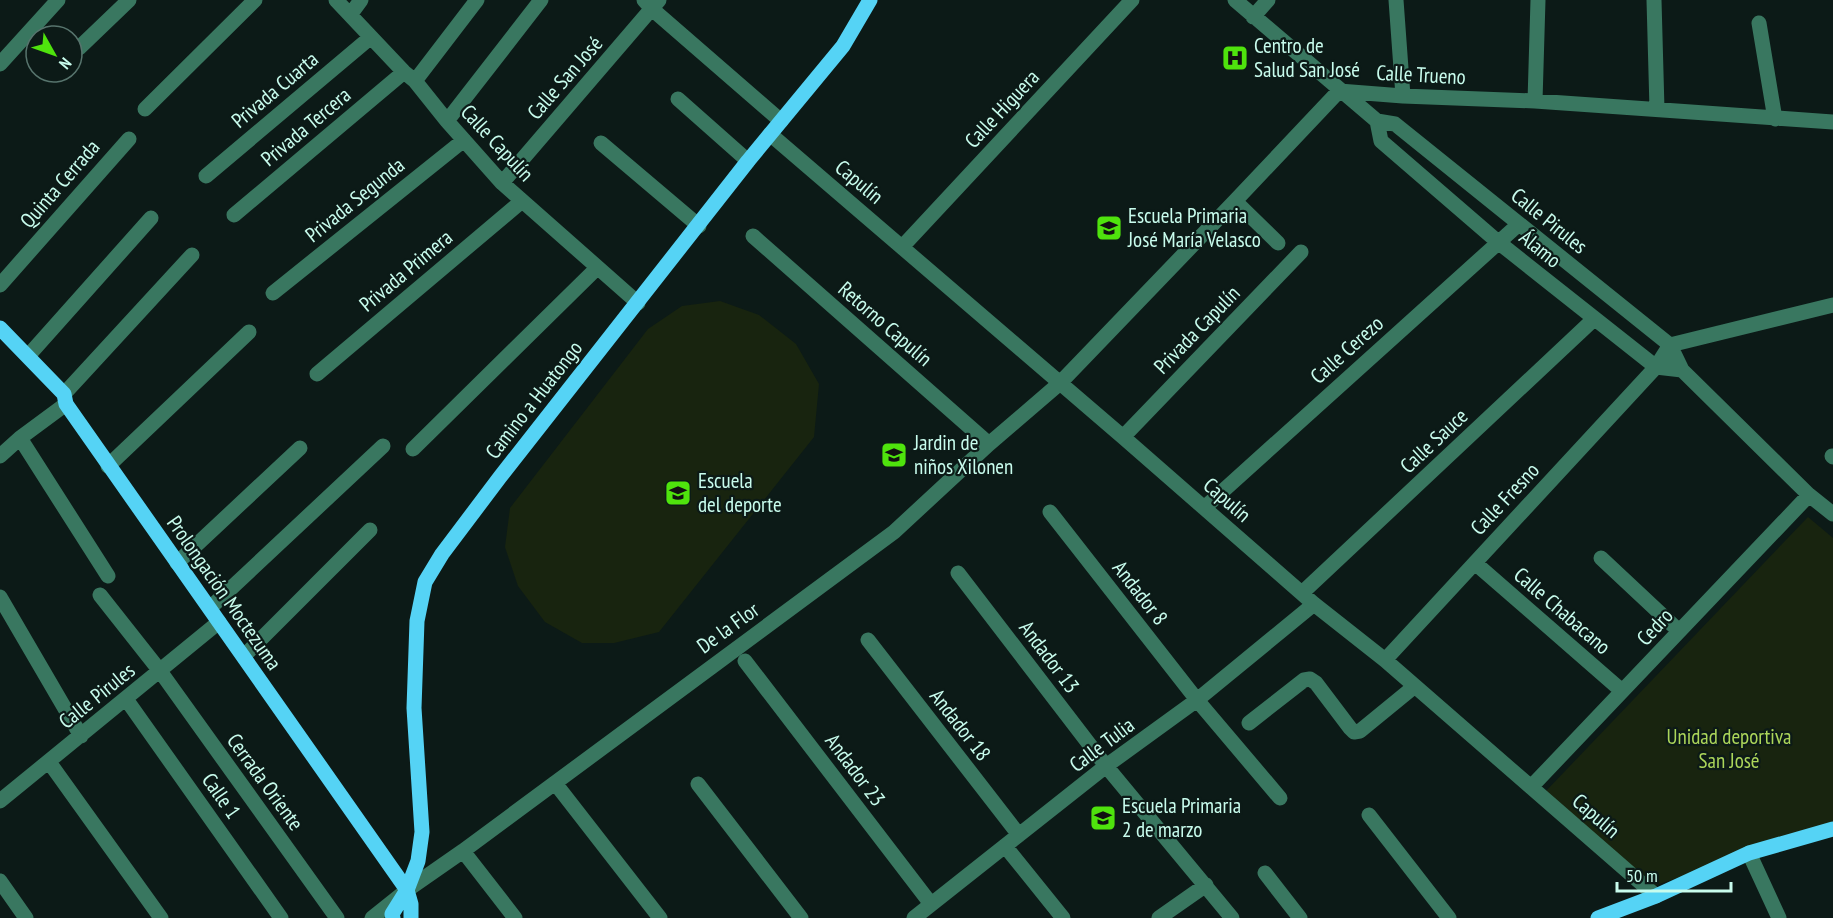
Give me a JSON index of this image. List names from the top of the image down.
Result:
{
  "streets": {
    "main road": ["Camino a Huatongo", "Prolongación Moctezuma"],
    "street": [
      "Calle Trueno",
      "Calle San José",
      "Privada Cuarta",
      "Calle Higuera",
      "Privada Tercera",
      "Calle Capulín",
      "Capulín",
      "Quinta Cerrada",
      "Privada Segunda",
      "Calle Pirules",
      "Álamo",
      "Privada Primera",
      "Retorno Capulín",
      "Privada Capulín",
      "Calle Cerezo",
      "Calle Sauce",
      "Calle Fresno",
      "Andador 8",
      "Calle Chabacano",
      "Cedro",
      "De la Flor",
      "Andador 13",
      "Andador 18",
      "Calle Tulia",
      "Andador 23",
      "Cerrada Oriente",
      "Calle 1"
    ]
  },
  "crossings": [
    ["Calle Trueno", "Álamo"],
    ["Calle San José", "Calle Capulín"],
    ["Privada Cuarta", "Calle Capulín"],
    ["Calle Higuera", "Capulín"],
    ["Privada Tercera", "Calle Capulín"],
    ["Calle Capulín", "Privada Segunda"],
    ["Calle Capulín", "Privada Primera"],
    ["Calle Capulín", "Camino a Huatongo"],
    ["Capulín", "Privada Capulín"],
    ["Capulín", "Calle Cerezo"],
    ["Capulín", "Camino a Huatongo"],
    ["Capulín", "Calle Sauce"],
    ["Capulín", "Calle Fresno"],
    ["Capulín", "Cedro"],
    ["Capulín", "De la Flor"],
    ["Capulín", "Calle Tulia"],
    ["Calle Pirules", "Álamo"],
    ["Calle Pirules", "Calle Cerezo"],
    ["Calle Pirules", "Calle Fresno"],
    ["Calle Pirules", "Prolongación Moctezuma"],
    ["Calle Pirules", "Cerrada Oriente"],
    ["Calle Pirules", "Calle 1"],
    ["Álamo", "Calle Cerezo"],
    ["Álamo", "Calle Sauce"],
    ["Álamo", "Calle Fresno"],
    ["Retorno Capulín", "De la Flor"],
    ["Camino a Huatongo", "Prolongación Moctezuma"],
    ["Camino a Huatongo", "De la Flor"],
    ["Calle Fresno", "Calle Chabacano"],
    ["Prolongación Moctezuma", "De la Flor"],
    ["Andador 8", "Calle Tulia"],
    ["Calle Chabacano", "Cedro"],
    ["Andador 13", "Calle Tulia"],
    ["Andador 18", "Calle Tulia"],
    ["Calle Tulia", "Andador 23"]
  ],
  "parks": ["Unidad deportiva San José"],
  "places": {
    "hospital": ["Centro de Salud San José"],
    "school or university": [
      "Escuela Primaria José María Velasco",
      "Jardin de niños Xilonen",
      "Escuela del deporte",
      "Escuela Primaria 2 de marzo"
    ]
  },
  "scale_bar": "50 m",
  "north": "bottom right"
}
